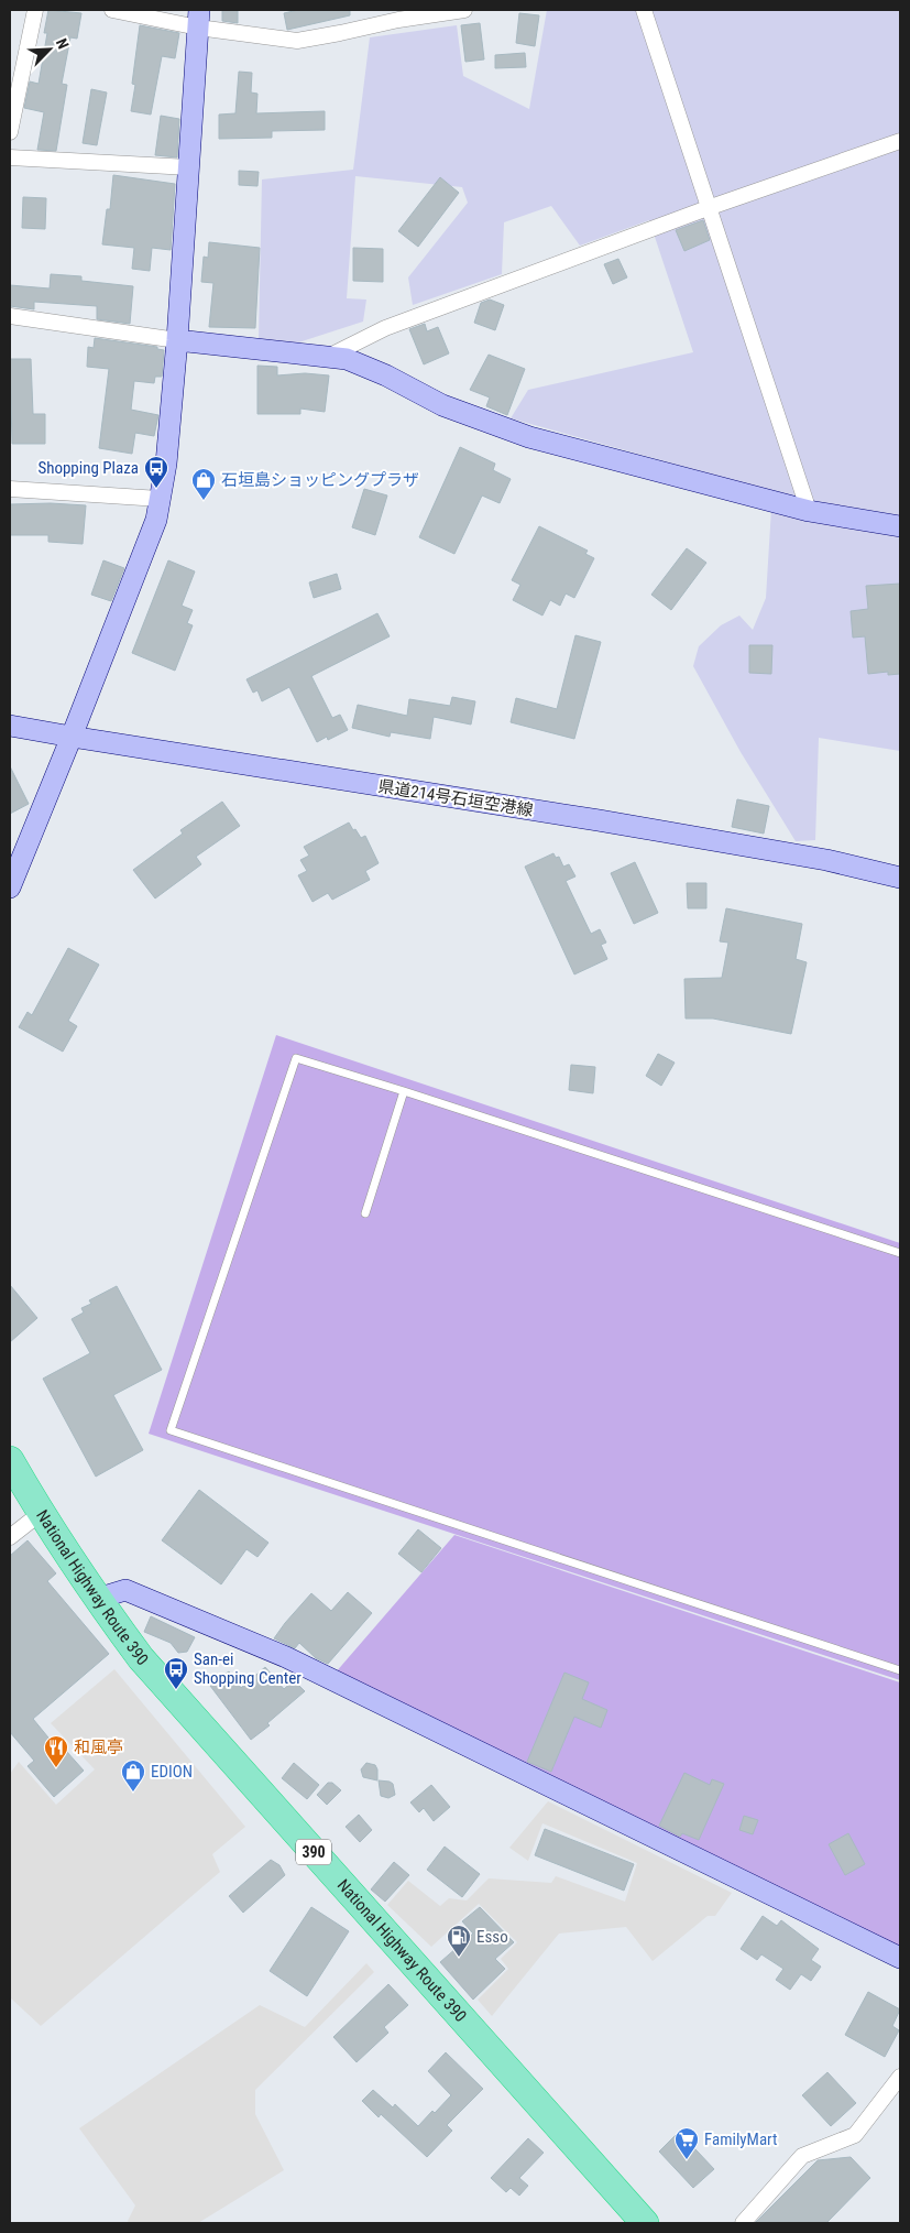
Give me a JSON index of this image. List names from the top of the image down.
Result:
{
  "streets": {
    "highway": ["National Highway Route 390", "390"],
    "street": ["県道214号石垣空港線"]
  },
  "places": {
    "bus stop": ["Shopping Plaza", "San-ei Shopping Center"],
    "shop": ["石垣島ショッピングプラザ", "EDION"],
    "restaurant": ["和風亭"],
    "fuel station": ["Esso"],
    "supermarket": ["FamilyMart"]
  },
  "north": "top right"
}
